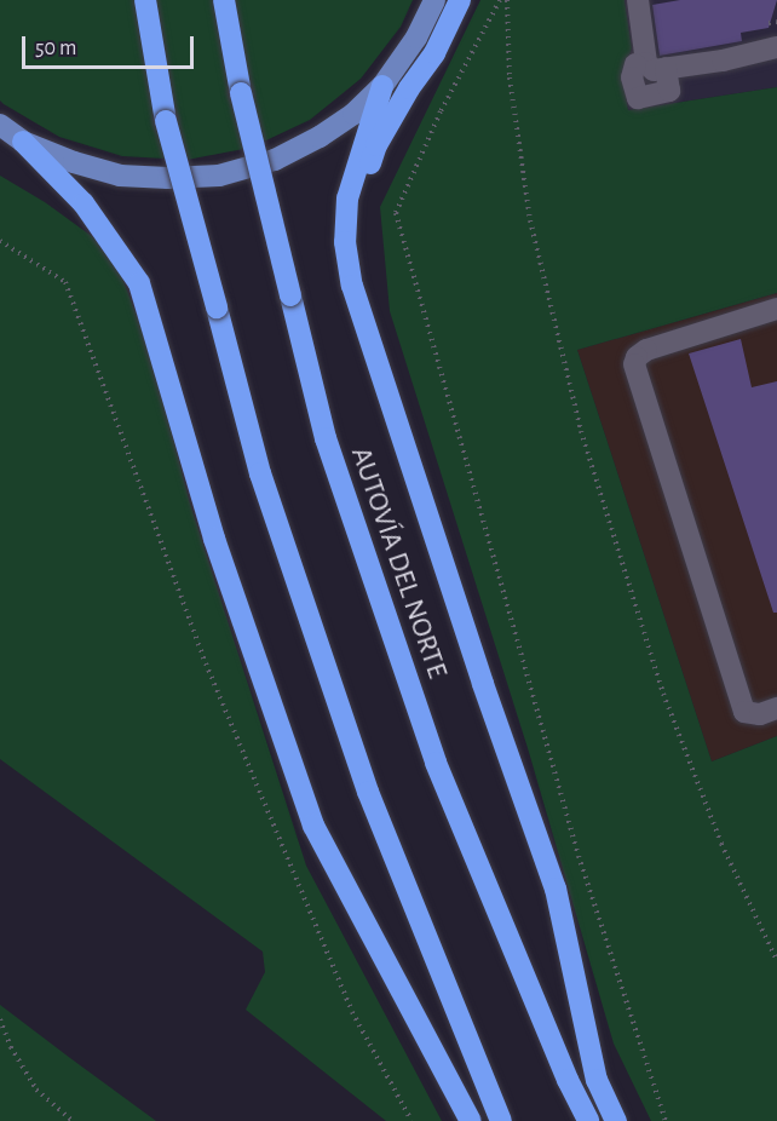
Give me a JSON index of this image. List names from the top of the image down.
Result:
{
  "streets": {
    "highway": ["AUTOVÍA DEL NORTE"]
  },
  "scale_bar": "50 m"
}
